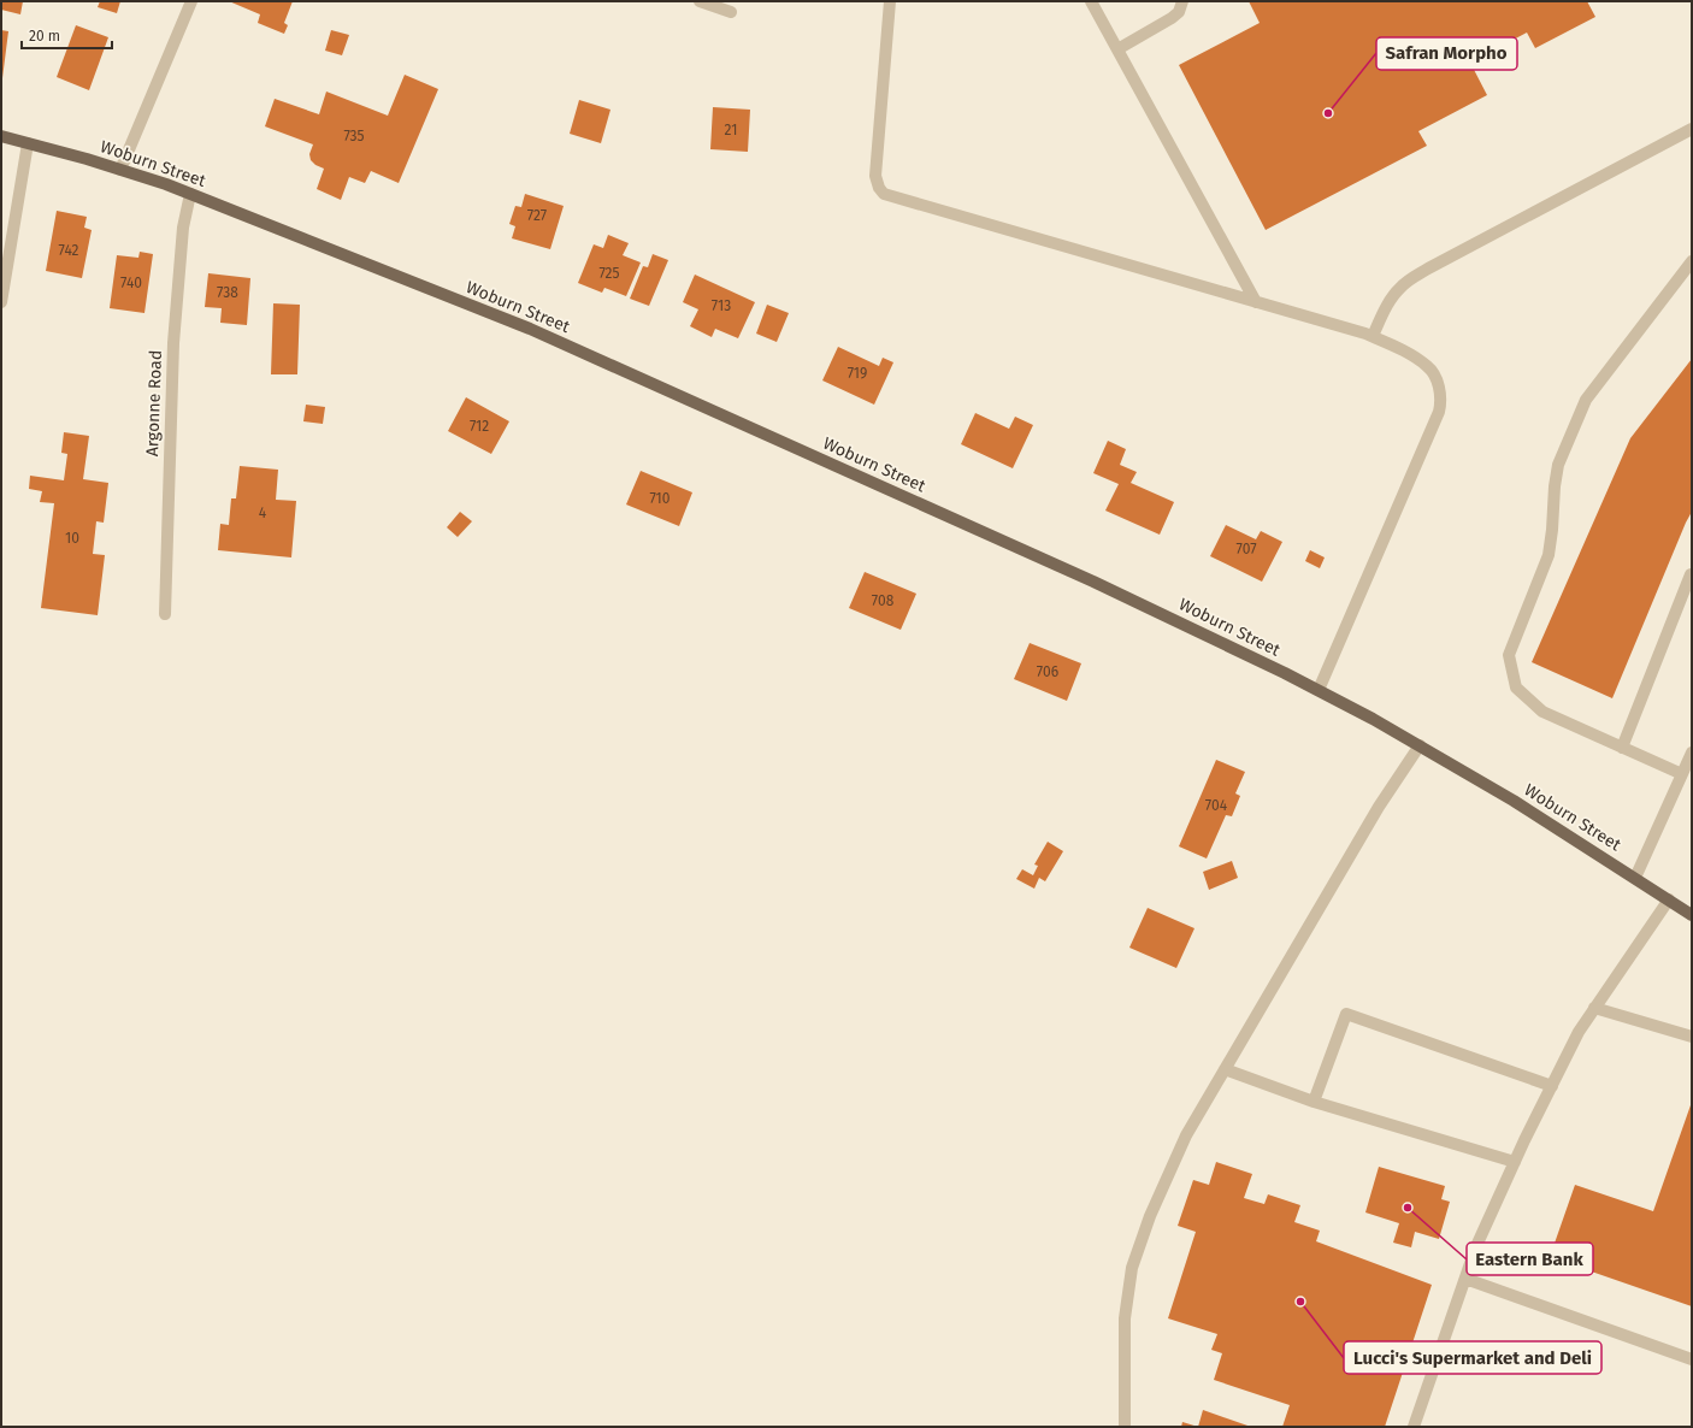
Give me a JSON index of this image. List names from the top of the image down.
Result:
{
  "streets": {
    "main road": ["Woburn Street"],
    "street": ["Argonne Road"]
  },
  "crossings": [
    ["Woburn Street", "Argonne Road"]
  ],
  "places": ["Safran Morpho", "Eastern Bank", "Lucci's Supermarket and Deli"],
  "house_numbers": [
    "21",
    "735",
    "727",
    "742",
    "725",
    "740",
    "738",
    "713",
    "719",
    "712",
    "710",
    "4",
    "10",
    "707",
    "708",
    "706",
    "704"
  ],
  "scale_bar": "20 m"
}
